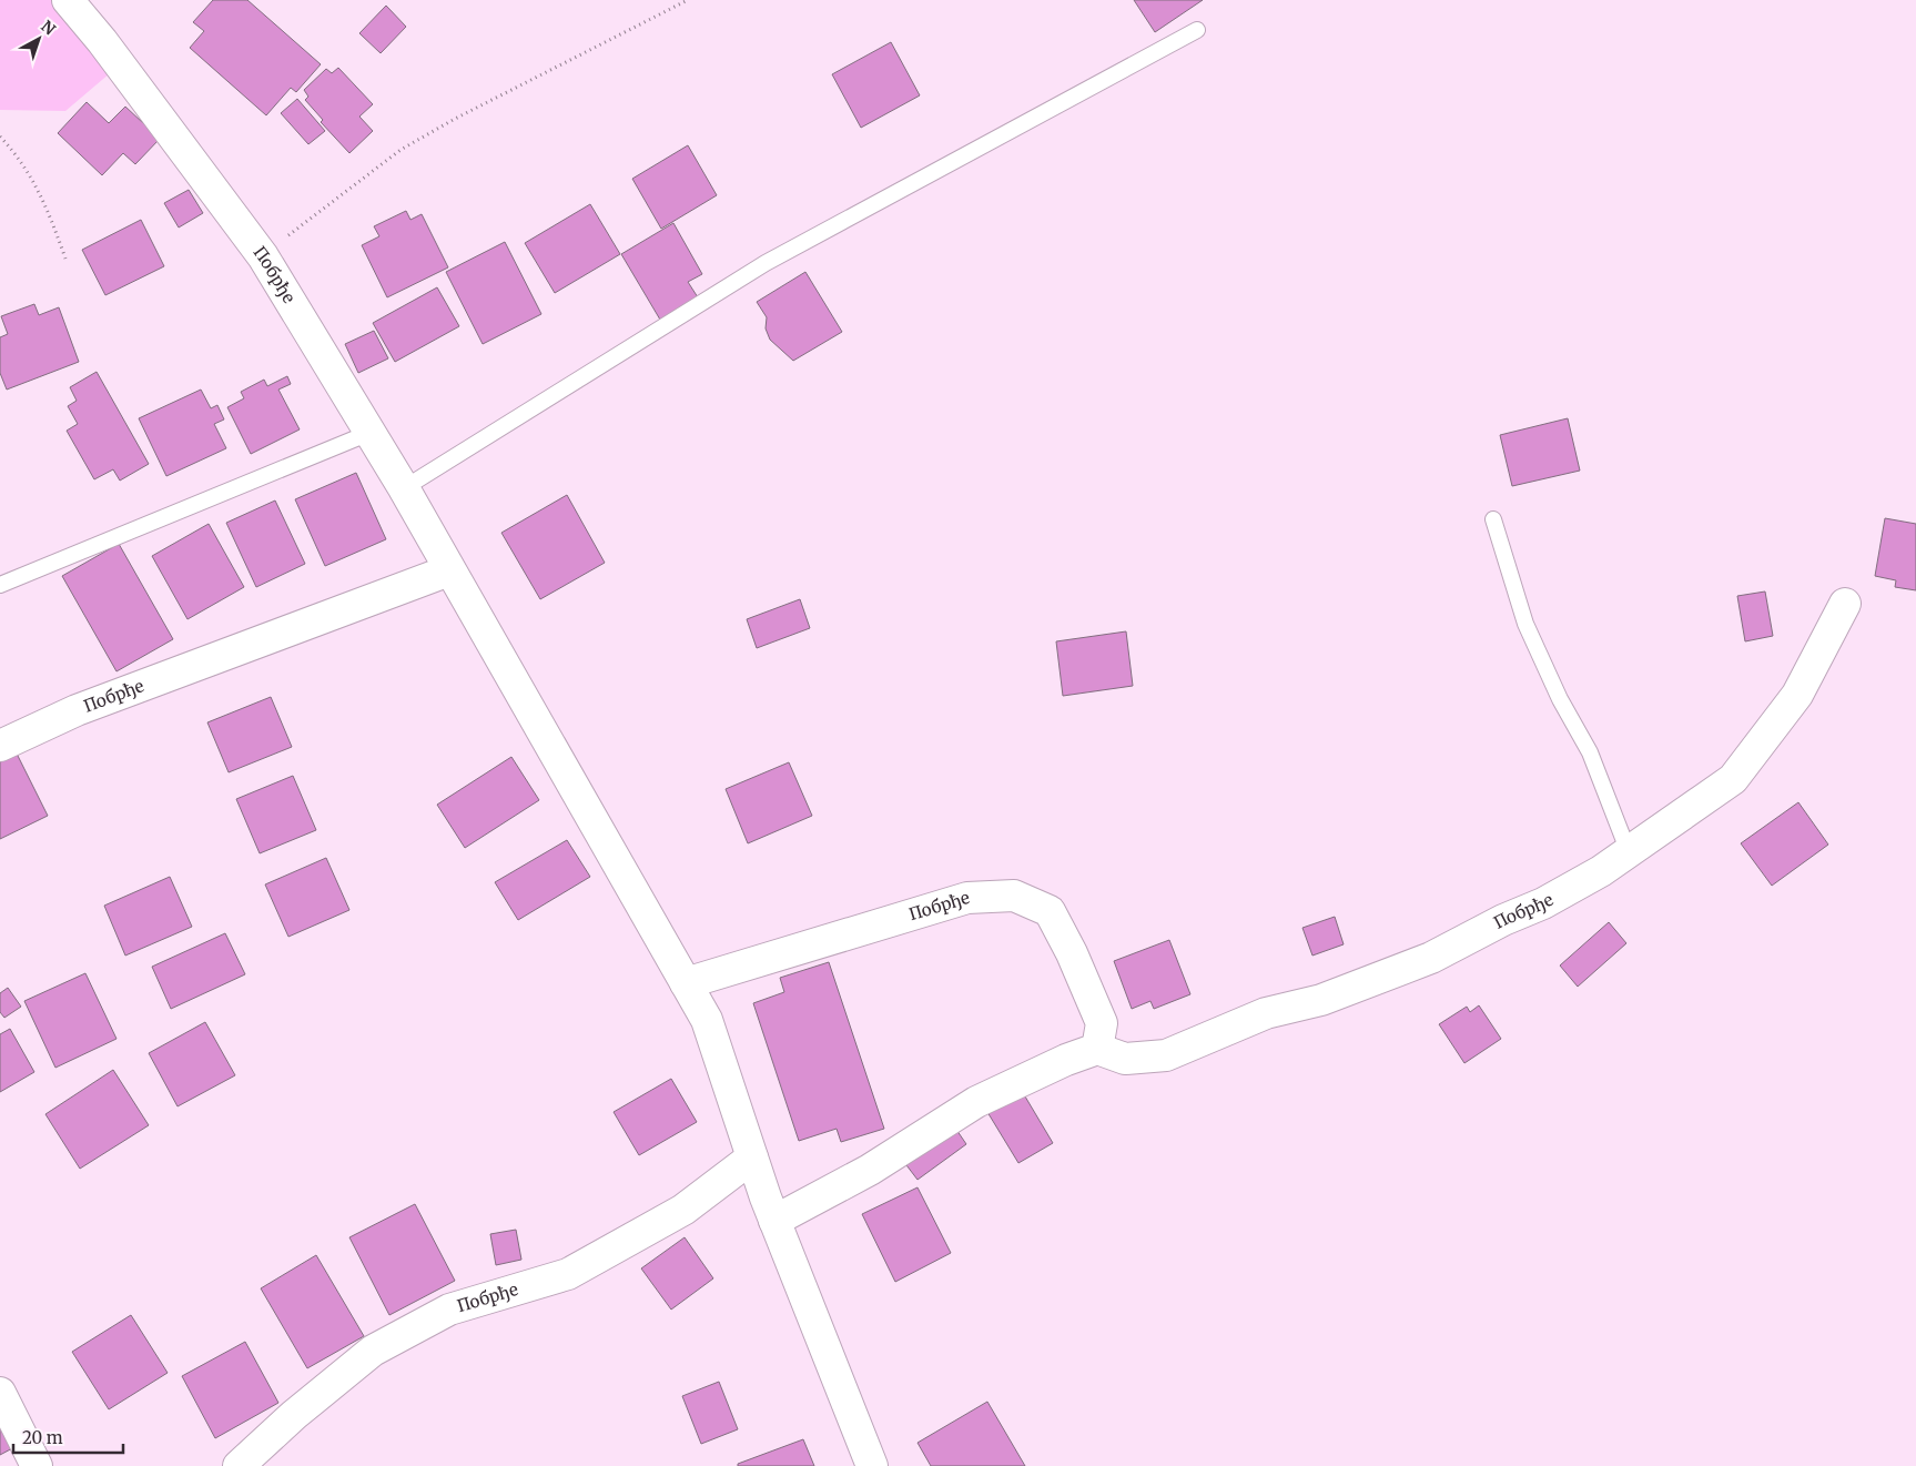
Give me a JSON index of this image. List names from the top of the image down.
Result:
{
  "streets": {
    "street": ["Побрђе"]
  },
  "scale_bar": "20 m",
  "north": "top right"
}
